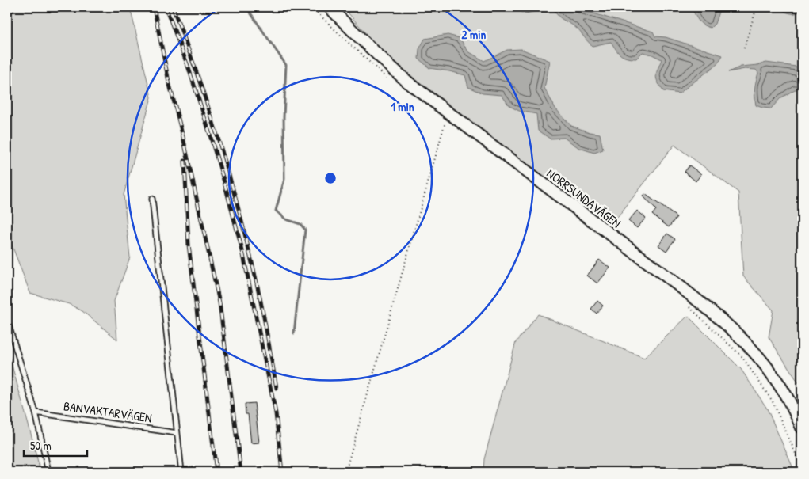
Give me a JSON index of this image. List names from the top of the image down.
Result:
{
  "streets": {
    "street": ["NORRSUNDAVÄGEN"],
    "lane": ["BANVAKTARVÄGEN"]
  },
  "scale_bar": "50 m",
  "rings": ["2 min", "1 min"]
}
